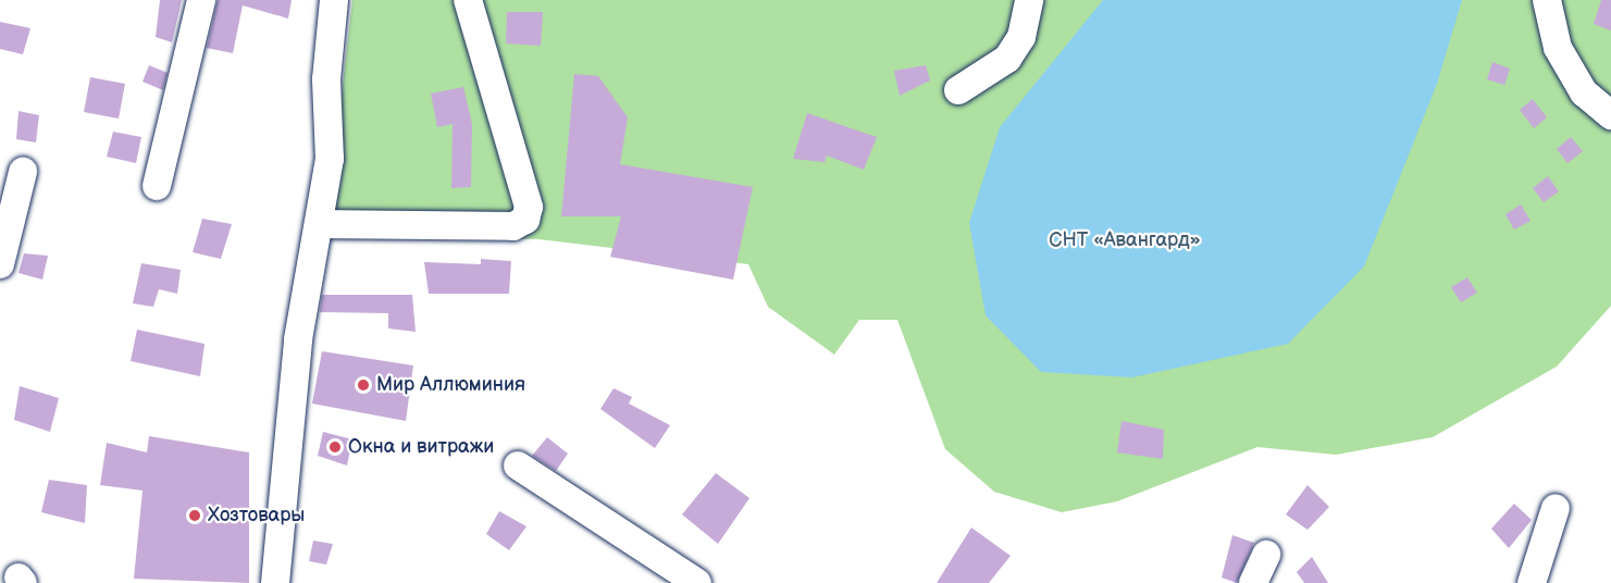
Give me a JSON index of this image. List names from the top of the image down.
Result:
{
  "parks": ["СНТ «Авангард»"],
  "places": ["Мир Аллюминия", "Окна и витражи", "Хозтовары"]
}
